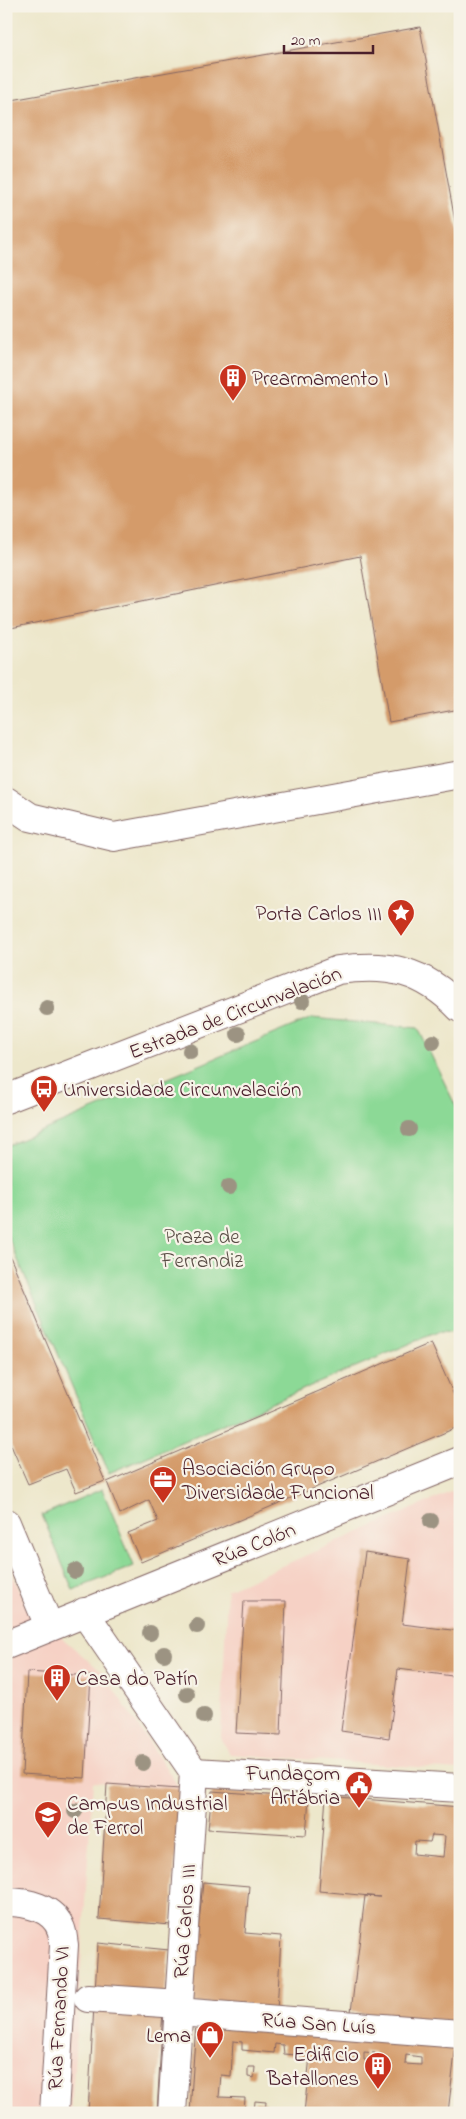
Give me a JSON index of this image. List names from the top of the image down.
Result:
{
  "streets": {
    "street": [
      "Estrada de Circunvalación",
      "Rúa Colón",
      "Rúa Carlos III",
      "Rúa Fernando VI",
      "Rúa San Luís"
    ]
  },
  "crossings": [
    ["Rúa Carlos III", "Rúa San Luís"]
  ],
  "parks": ["Praza de Ferrandiz"],
  "places": {
    "building": ["Prearmamento I", "Casa do Patín", "Edificio Batallones"],
    "place": ["Porta Carlos III"],
    "bus stop": ["Universidade Circunvalación"],
    "office": ["Asociación Grupo Diversidade Funcional"],
    "public building": ["Fundaçom Artábria"],
    "school or university": ["Campus Industrial de Ferrol"],
    "shop": ["Lema"]
  },
  "scale_bar": "20 m"
}
